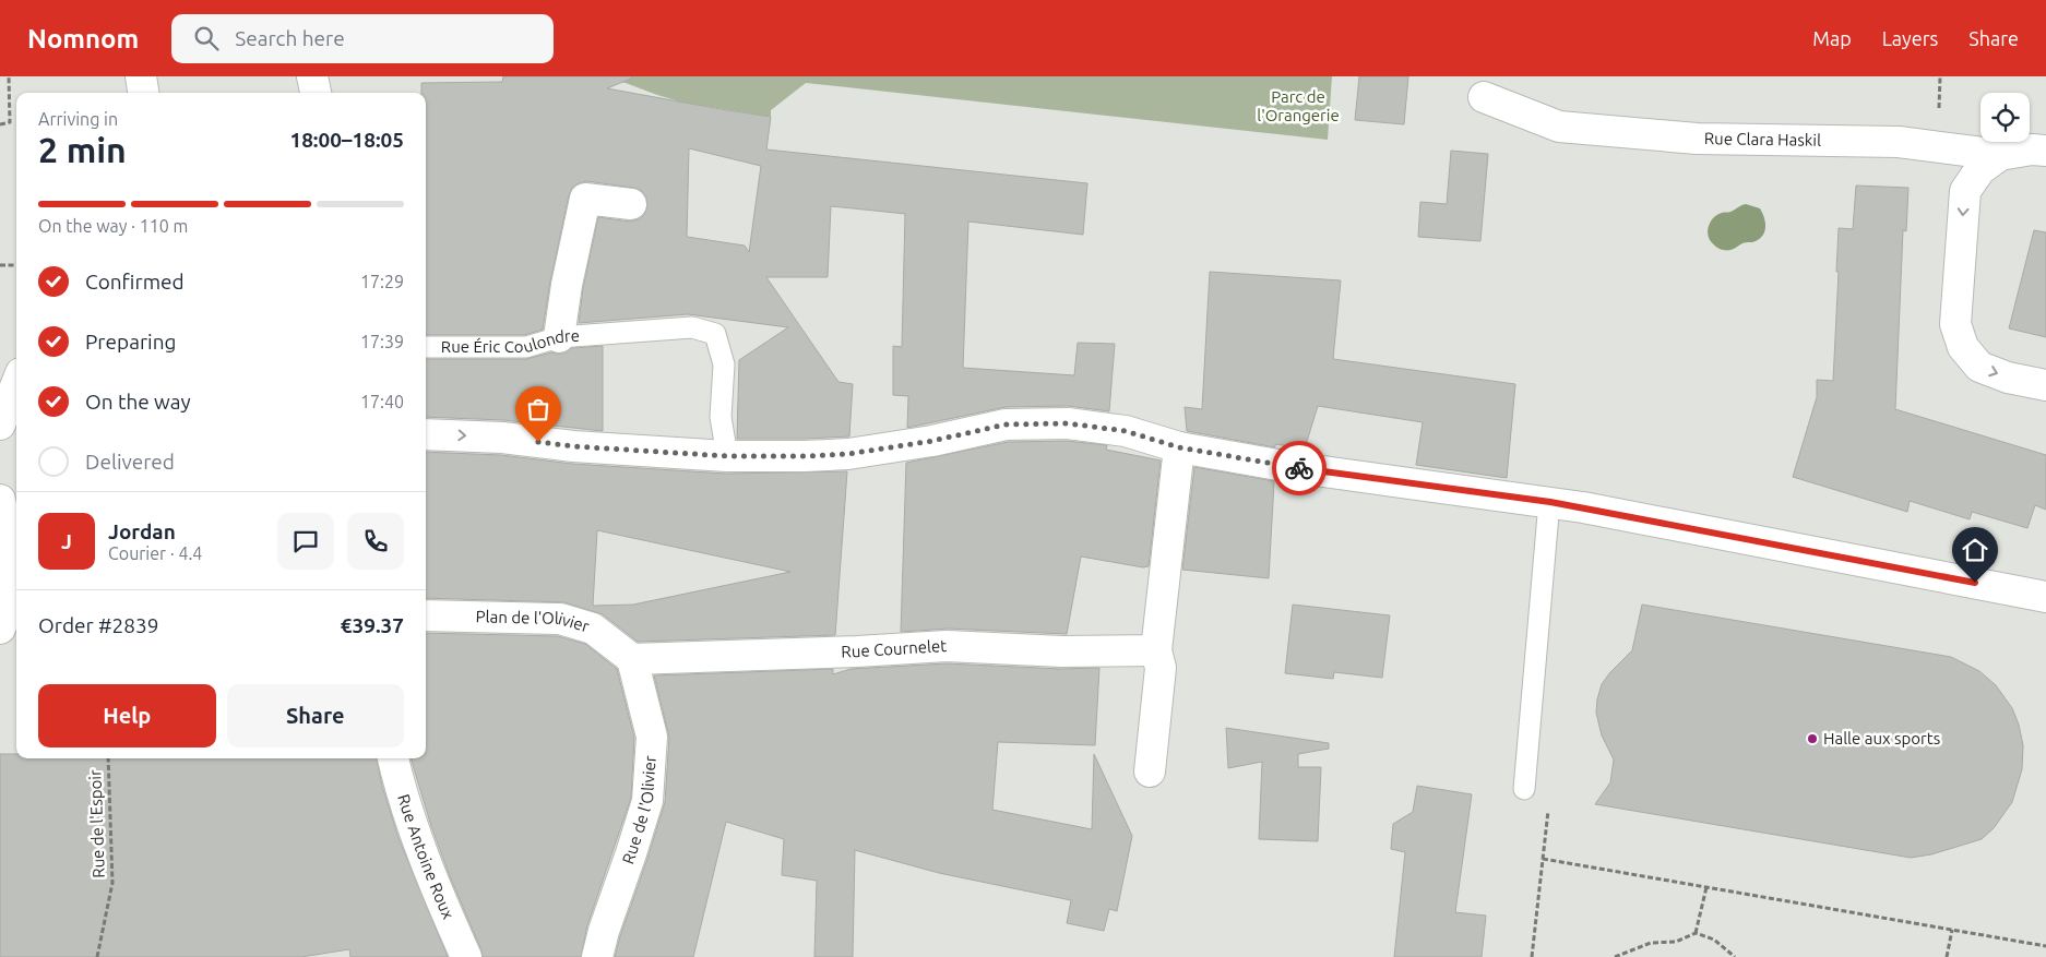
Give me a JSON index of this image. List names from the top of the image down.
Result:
{
  "streets": {
    "street": [
      "Rue Clara Haskil",
      "Plan de l'Olivier",
      "Rue Cournelet",
      "Rue de l'Olivier",
      "Rue Antoine Roux"
    ],
    "lane": ["Rue Éric Coulondre"],
    "path": ["Rue de l'Espoir"]
  },
  "crossings": [
    ["Plan de l'Olivier", "Rue Cournelet"],
    ["Plan de l'Olivier", "Rue de l'Olivier"],
    ["Rue Cournelet", "Rue de l'Olivier"]
  ],
  "parks": ["Parc de l'Orangerie"],
  "places": ["Halle aux sports"],
  "page": {
    "header": "Nomnom",
    "search": "Search here",
    "nav": ["Map", "Layers", "Share"],
    "heading": ["2 min", "Arriving in", "18:00–18:05"],
    "panel": [
      "Jordan",
      "Courier · 4.4",
      "Order #2839",
      "€39.37"
    ],
    "bar": "On the way · 110 m",
    "list": [
      ["Confirmed", "17:29"],
      ["Preparing", "17:39"],
      ["On the way", "17:40"],
      "Delivered"
    ],
    "round": "J",
    "buttons": ["Help", "Share"]
  }
}
